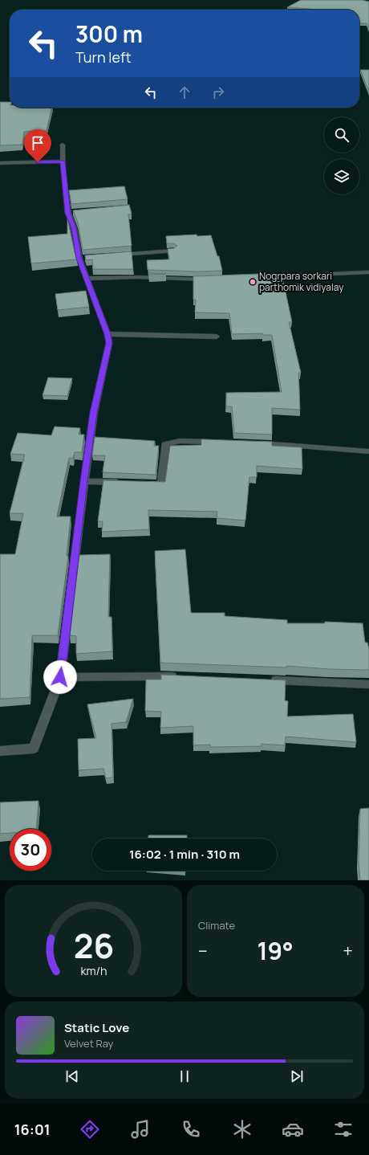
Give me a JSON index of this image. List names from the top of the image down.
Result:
{
  "places": ["Nogrpara sorkari parthomik vidiyalay"],
  "page": {
    "turn": ["300 m", "Turn left"],
    "limit": "30",
    "trip": "16:02 · 1 min · 310 m",
    "tile": "Climate",
    "heat": ["−", "19°", "+"],
    "song": ["Static Love", "Velvet Ray"],
    "tabs": "16:01",
    "gauge": ["26", "km/h"]
  }
}
